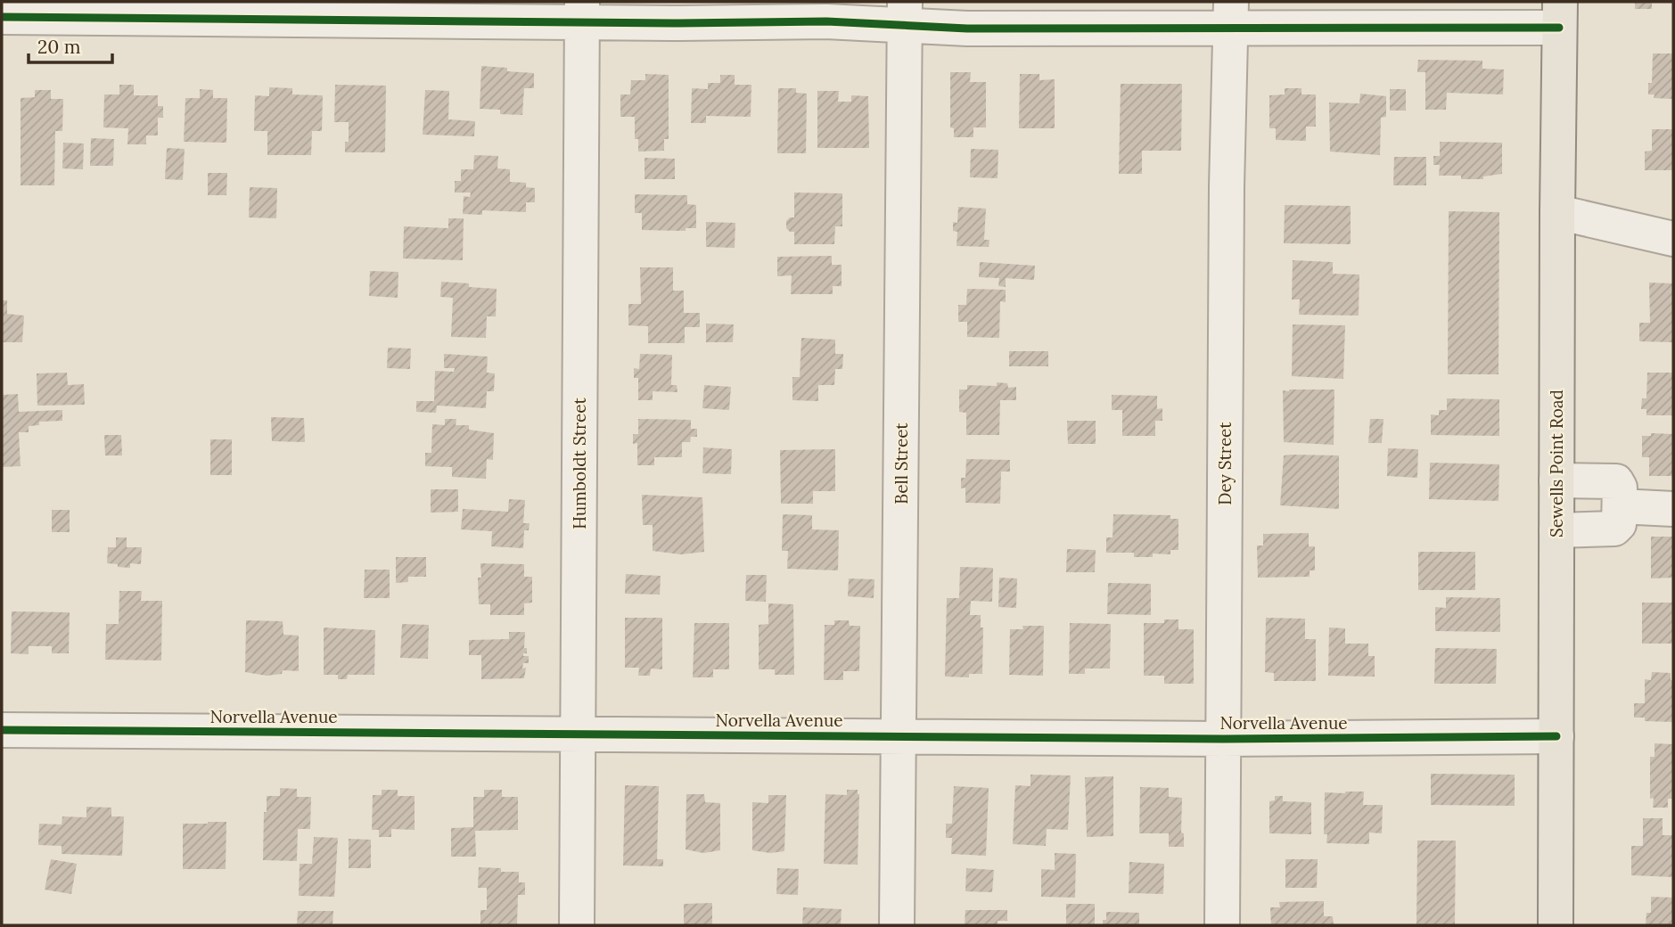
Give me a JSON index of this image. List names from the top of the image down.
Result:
{
  "streets": {
    "main road": ["Sewells Point Road"],
    "street": [
      "Humboldt Street",
      "Bell Street",
      "Dey Street",
      "Norvella Avenue"
    ]
  },
  "crossings": [
    ["Humboldt Street", "Norvella Avenue"],
    ["Bell Street", "Norvella Avenue"],
    ["Dey Street", "Norvella Avenue"],
    ["Sewells Point Road", "Norvella Avenue"]
  ],
  "scale_bar": "20 m"
}
